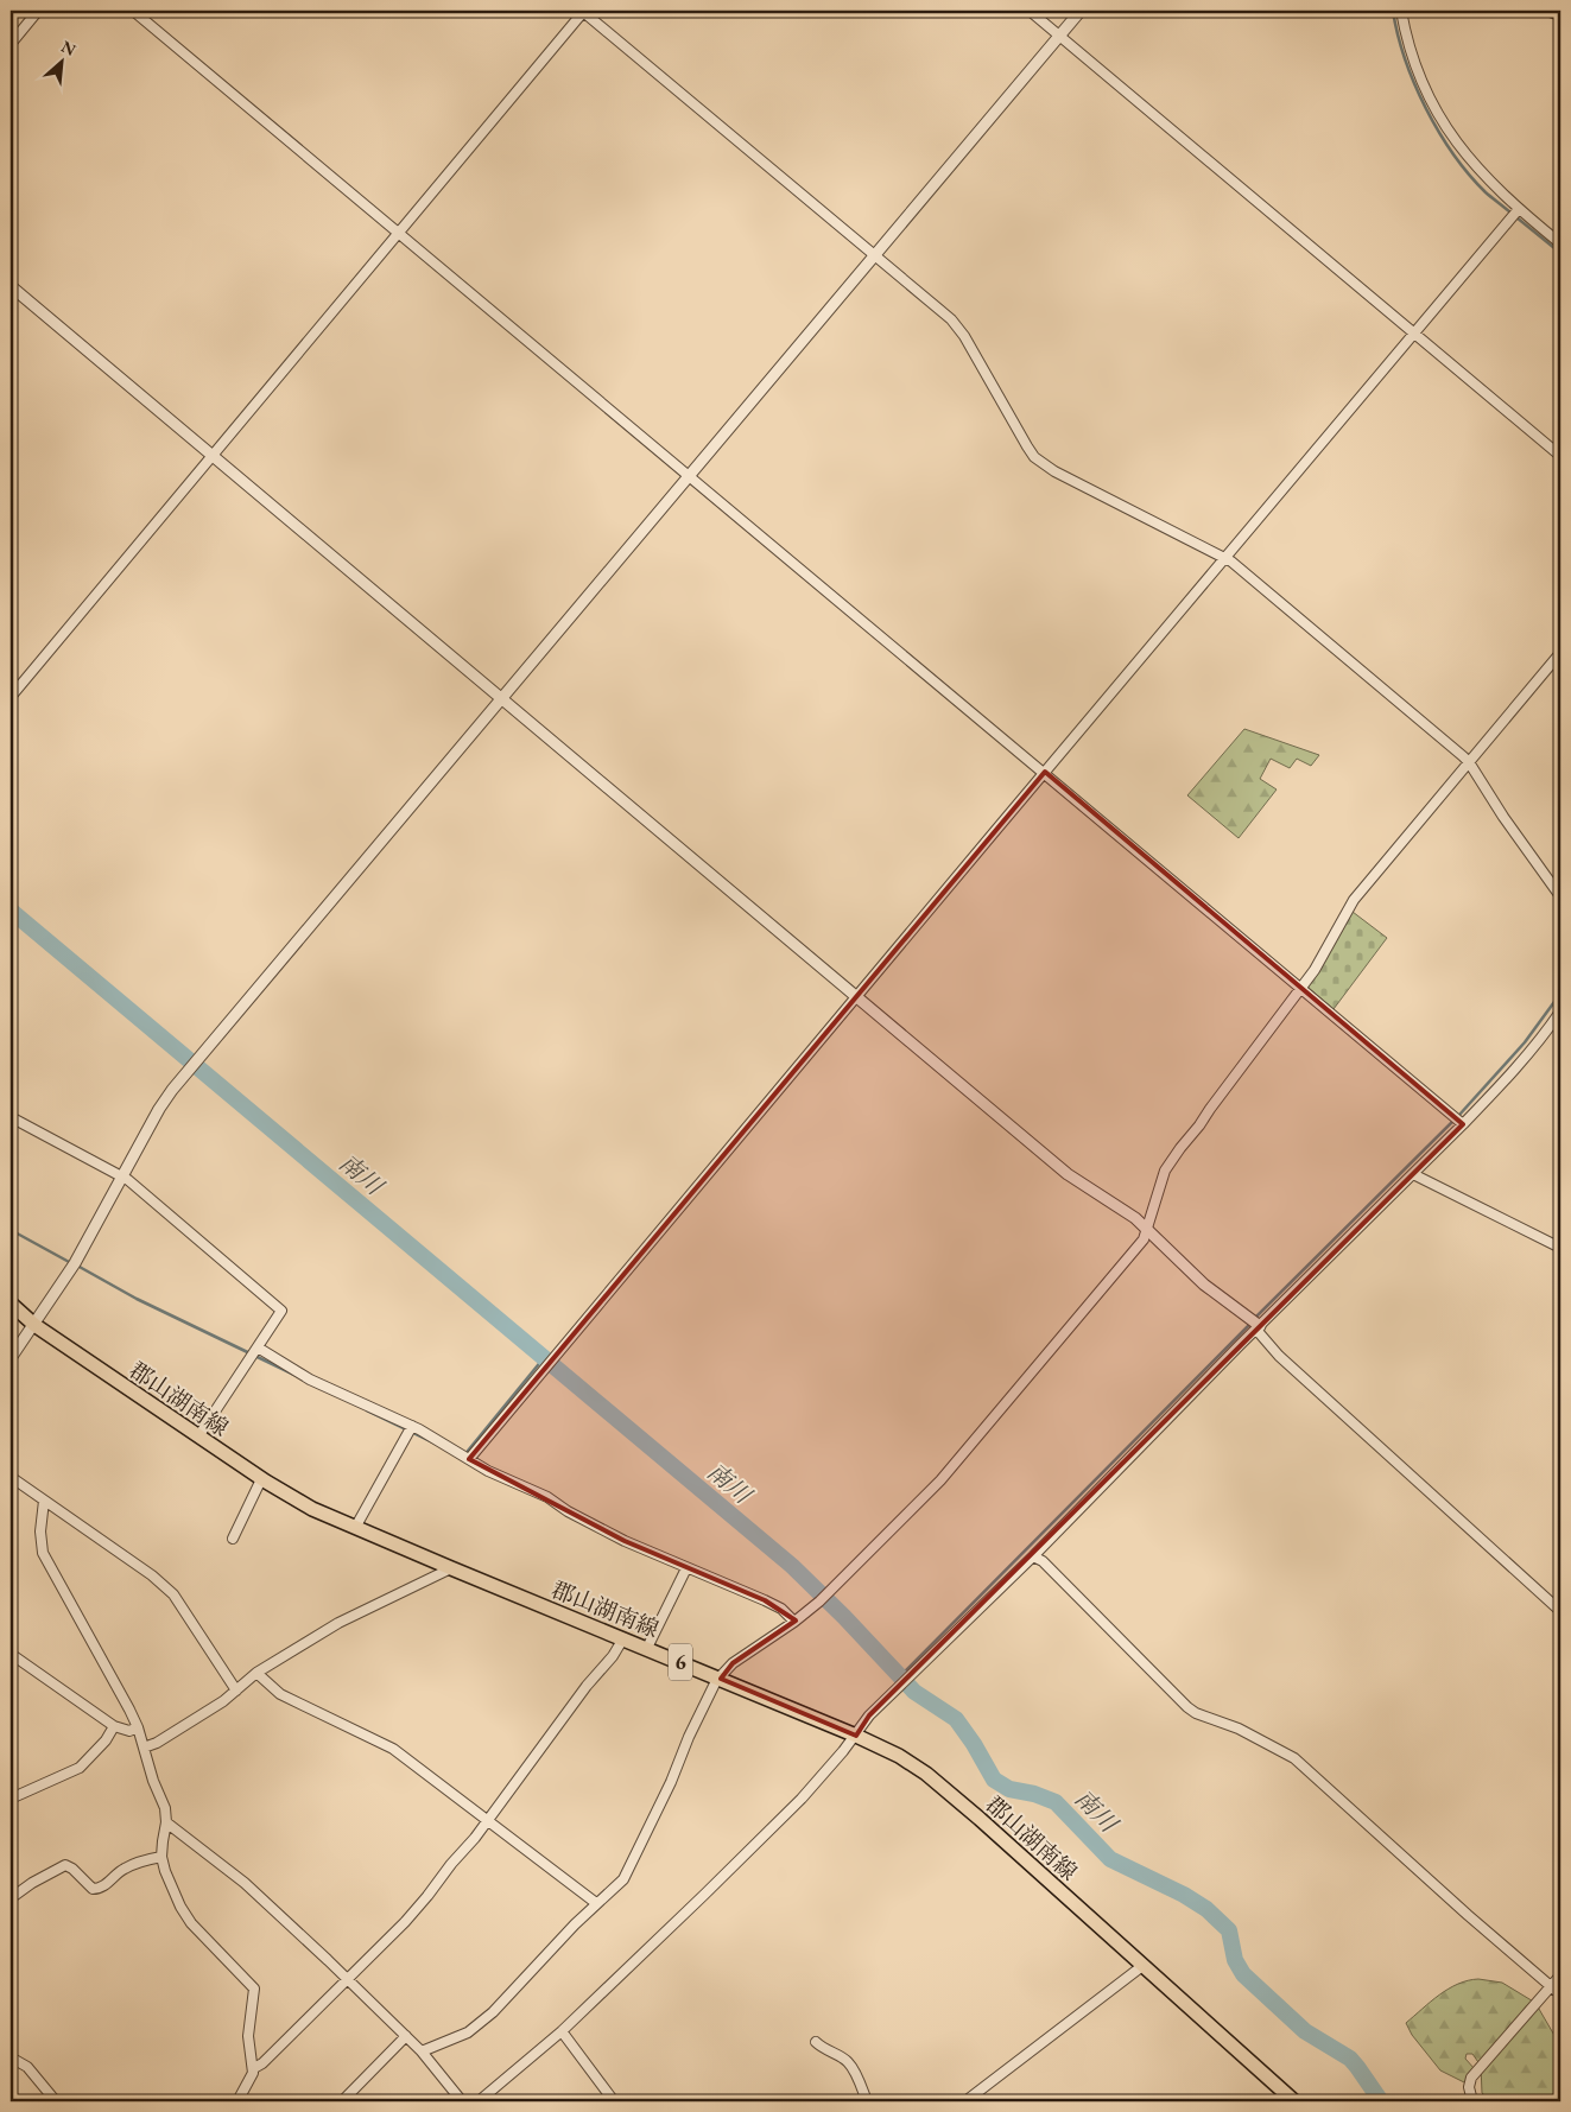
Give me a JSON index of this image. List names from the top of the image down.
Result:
{
  "streets": {
    "main road": ["郡山湖南線", "6"]
  },
  "water": ["南川"],
  "north": "top right"
}
